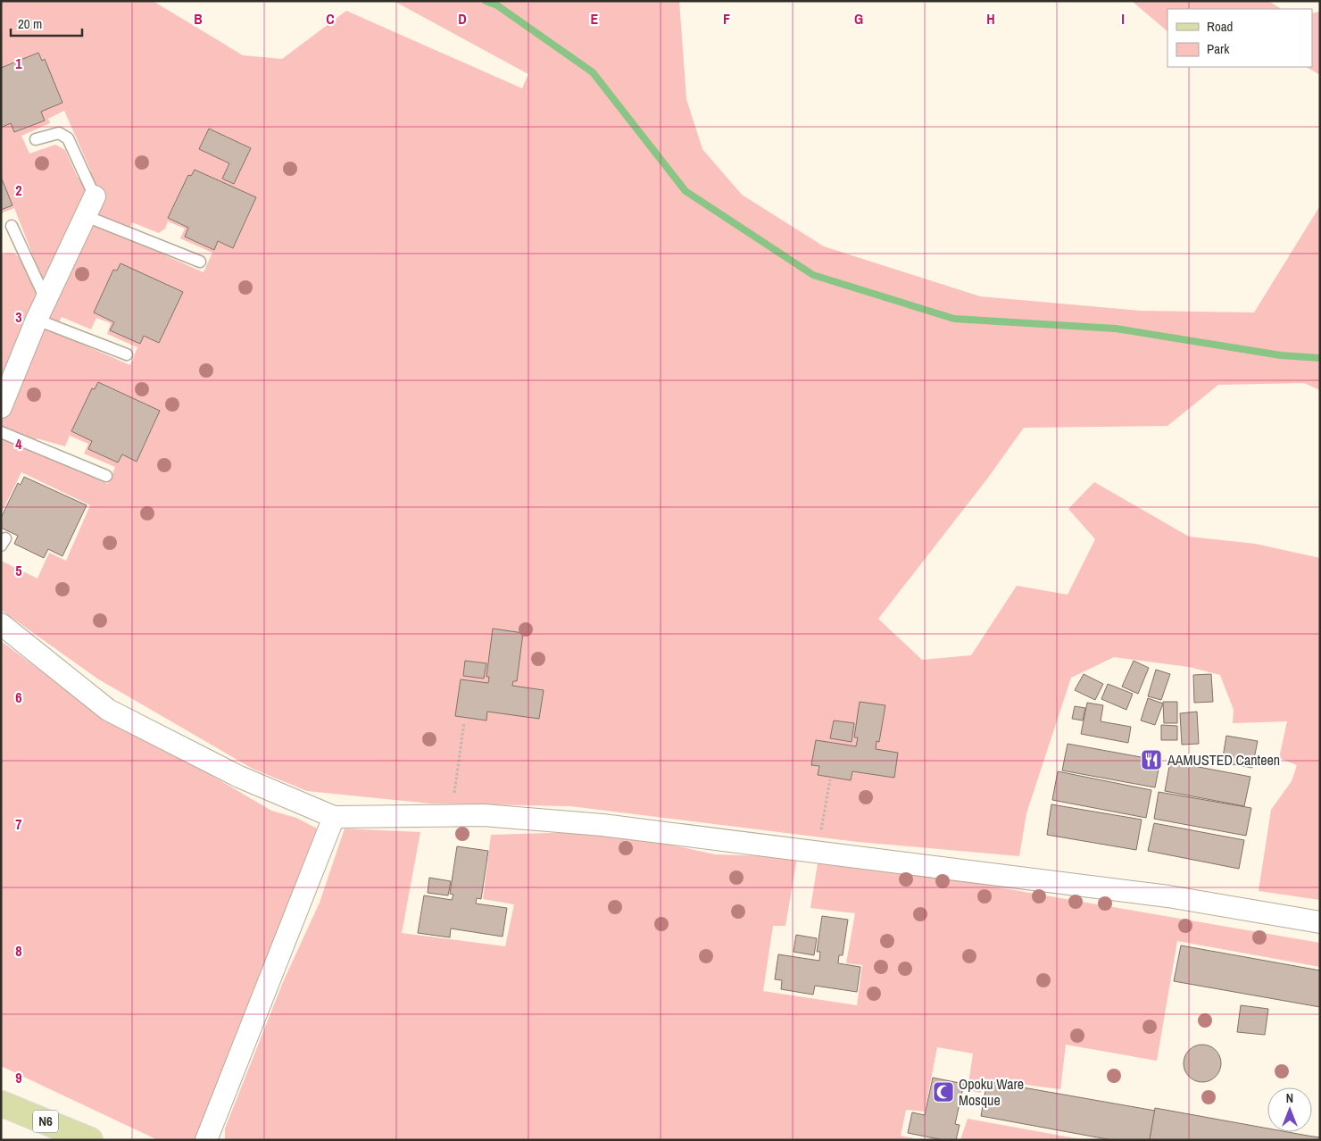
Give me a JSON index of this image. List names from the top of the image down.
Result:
{
  "streets": {
    "main road": ["N6"]
  },
  "places": {
    "restaurant": ["AAMUSTED Canteen"],
    "mosque": ["Opoku Ware Mosque"]
  },
  "legend": ["Road", "Park"],
  "scale_bar": "20 m",
  "north": "top",
  "grid": {
    "columns": [
      "B",
      "C",
      "D",
      "E",
      "F",
      "G",
      "H",
      "I"
    ],
    "rows": [
      "1",
      "2",
      "3",
      "4",
      "5",
      "6",
      "7",
      "8",
      "9"
    ]
  }
}
